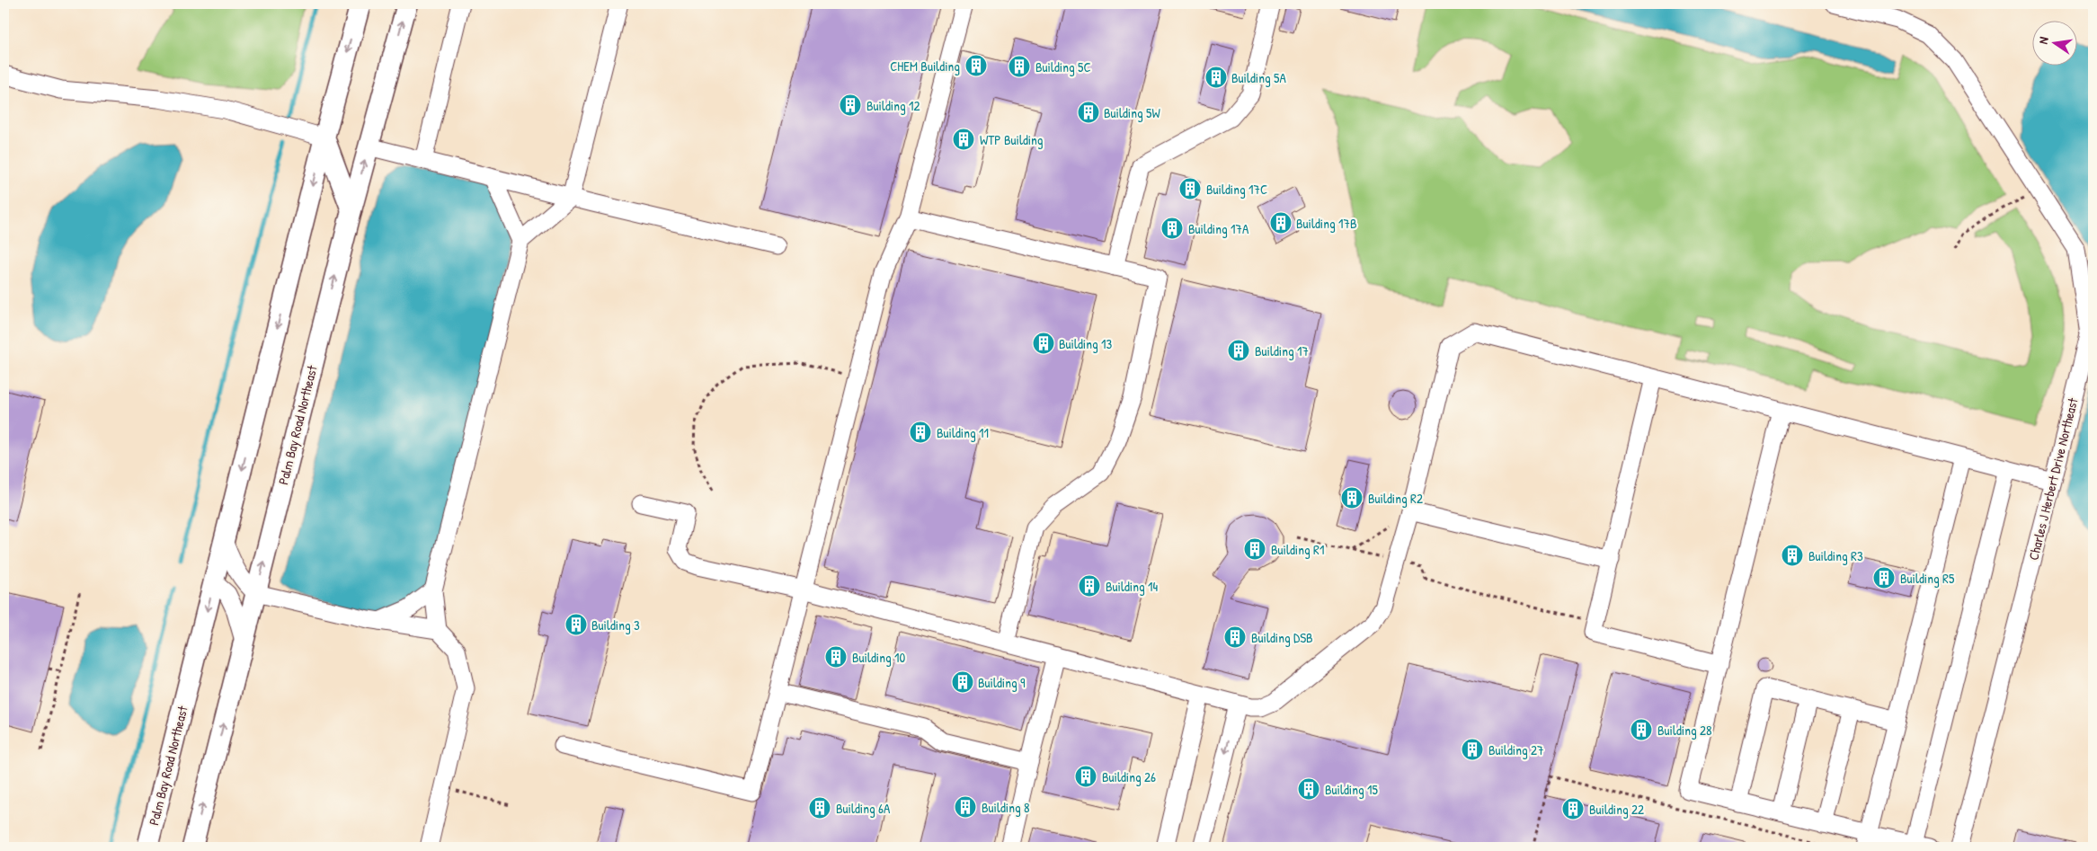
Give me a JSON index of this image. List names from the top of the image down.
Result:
{
  "streets": {
    "main road": ["Palm Bay Road Northeast"],
    "street": ["Charles J Herbert Drive Northeast"]
  },
  "places": {
    "building": [
      "CHEM Building",
      "Building 5C",
      "Building 5A",
      "Building 12",
      "Building 5W",
      "WTP Building",
      "Building 17C",
      "Building 17B",
      "Building 17A",
      "Building 13",
      "Building 17",
      "Building 11",
      "Building R2",
      "Building R1",
      "Building R3",
      "Building R5",
      "Building 14",
      "Building 3",
      "Building DSB",
      "Building 10",
      "Building 9",
      "Building 28",
      "Building 27",
      "Building 26",
      "Building 15",
      "Building 8",
      "Building 6A",
      "Building 22"
    ]
  },
  "north": "left"
}
